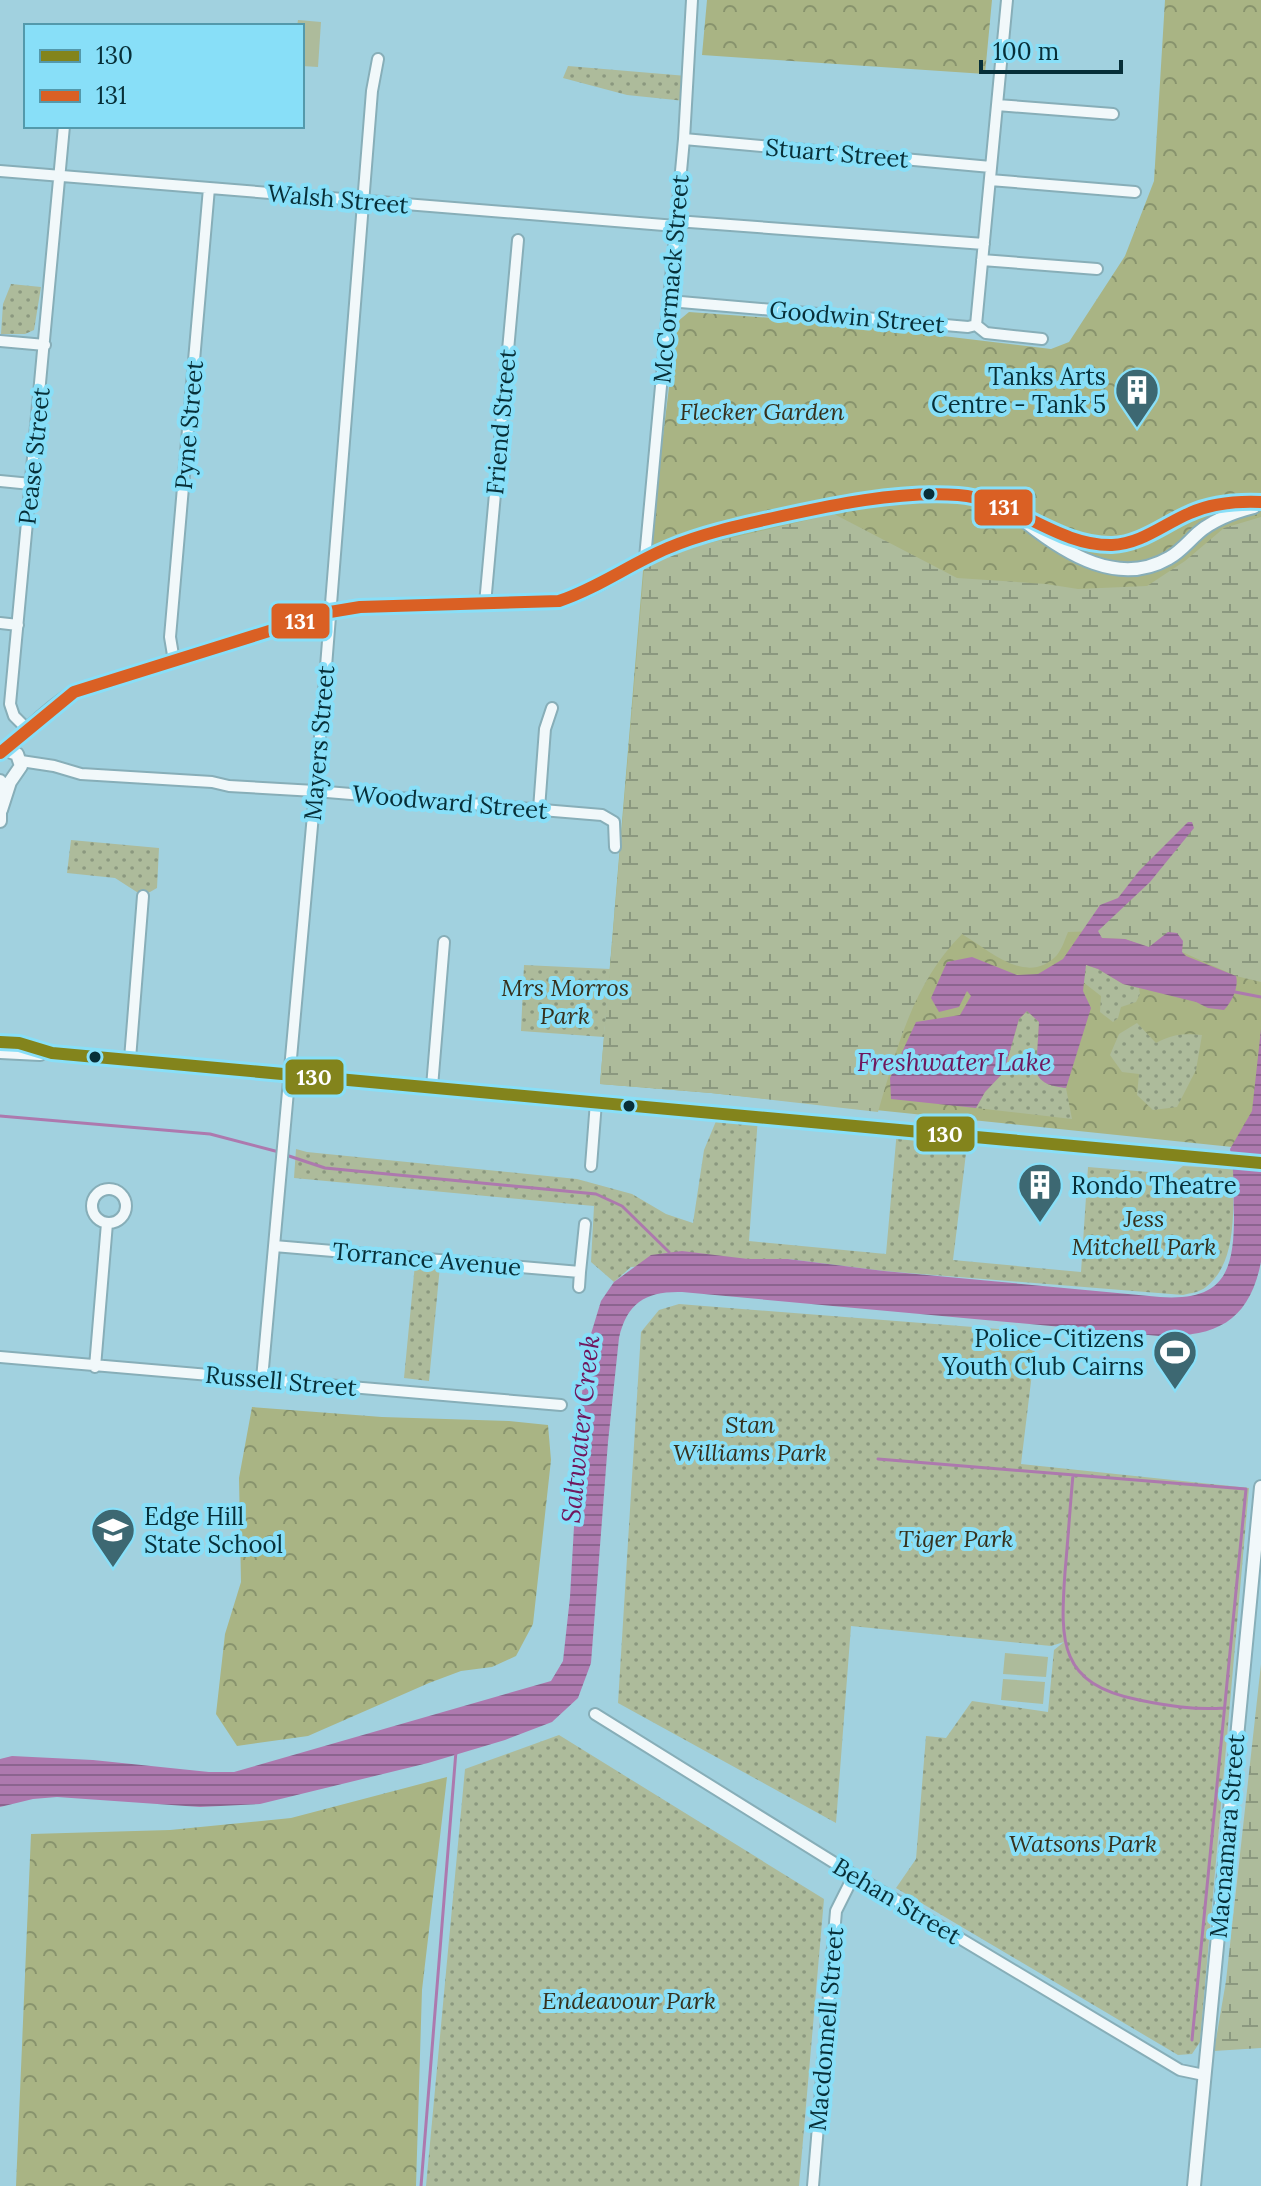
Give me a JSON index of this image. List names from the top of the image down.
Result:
{
  "streets": {
    "street": [
      "Stuart Street",
      "Walsh Street",
      "McCormack Street",
      "Goodwin Street",
      "Friend Street",
      "Pyne Street",
      "Pease Street",
      "Mayers Street",
      "Woodward Street",
      "Torrance Avenue",
      "Russell Street",
      "Macnamara Street",
      "Behan Street",
      "Macdonnell Street"
    ]
  },
  "crossings": [
    ["Stuart Street", "McCormack Street"],
    ["Walsh Street", "McCormack Street"],
    ["Walsh Street", "Pyne Street"],
    ["Walsh Street", "Pease Street"],
    ["Walsh Street", "Mayers Street"],
    ["McCormack Street", "Goodwin Street"],
    ["Mayers Street", "Woodward Street"],
    ["Mayers Street", "Torrance Avenue"],
    ["Mayers Street", "Russell Street"],
    ["Macnamara Street", "Behan Street"],
    ["Behan Street", "Macdonnell Street"]
  ],
  "water": ["Freshwater Lake", "Saltwater Creek"],
  "parks": [
    "Flecker Garden",
    "Mrs Morros Park",
    "Jess Mitchell Park",
    "Stan Williams Park",
    "Tiger Park",
    "Watsons Park",
    "Endeavour Park"
  ],
  "places": {
    "building": ["Tanks Arts Centre - Tank 5", "Rondo Theatre"],
    "sports": ["Police-Citizens Youth Club Cairns"],
    "school or university": ["Edge Hill State School"]
  },
  "lines": ["transit line 131", "transit line 130"],
  "legend": ["130", "131"],
  "scale_bar": "100 m"
}
